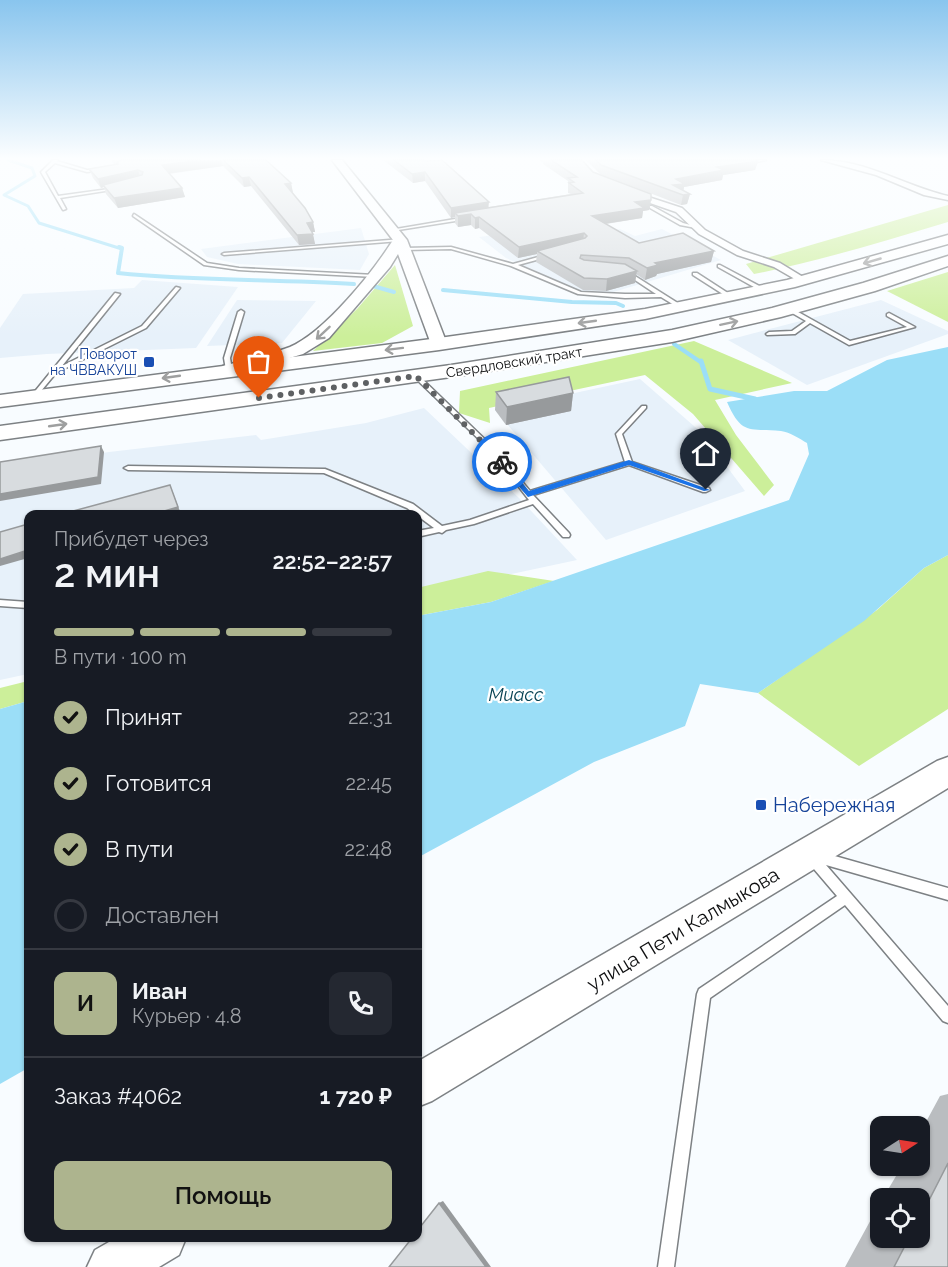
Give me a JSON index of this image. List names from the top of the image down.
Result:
{
  "streets": {
    "main road": ["Свердловский тракт", "улица Пети Калмыкова"]
  },
  "water": ["Миасс"],
  "places": {
    "transit": ["Поворот на ЧВВАКУШ", "Набережная"]
  },
  "north": "right",
  "page": {
    "heading": ["2 мин", "Прибудет через", "22:52–22:57"],
    "panel": [
      "Иван",
      "Курьер · 4.8",
      "Заказ #4062",
      "1 720 ₽"
    ],
    "bar": "В пути · 100 m",
    "list": [
      ["Принят", "22:31"],
      ["Готовится", "22:45"],
      ["В пути", "22:48"],
      "Доставлен"
    ],
    "round": "И",
    "buttons": "Помощь"
  }
}
